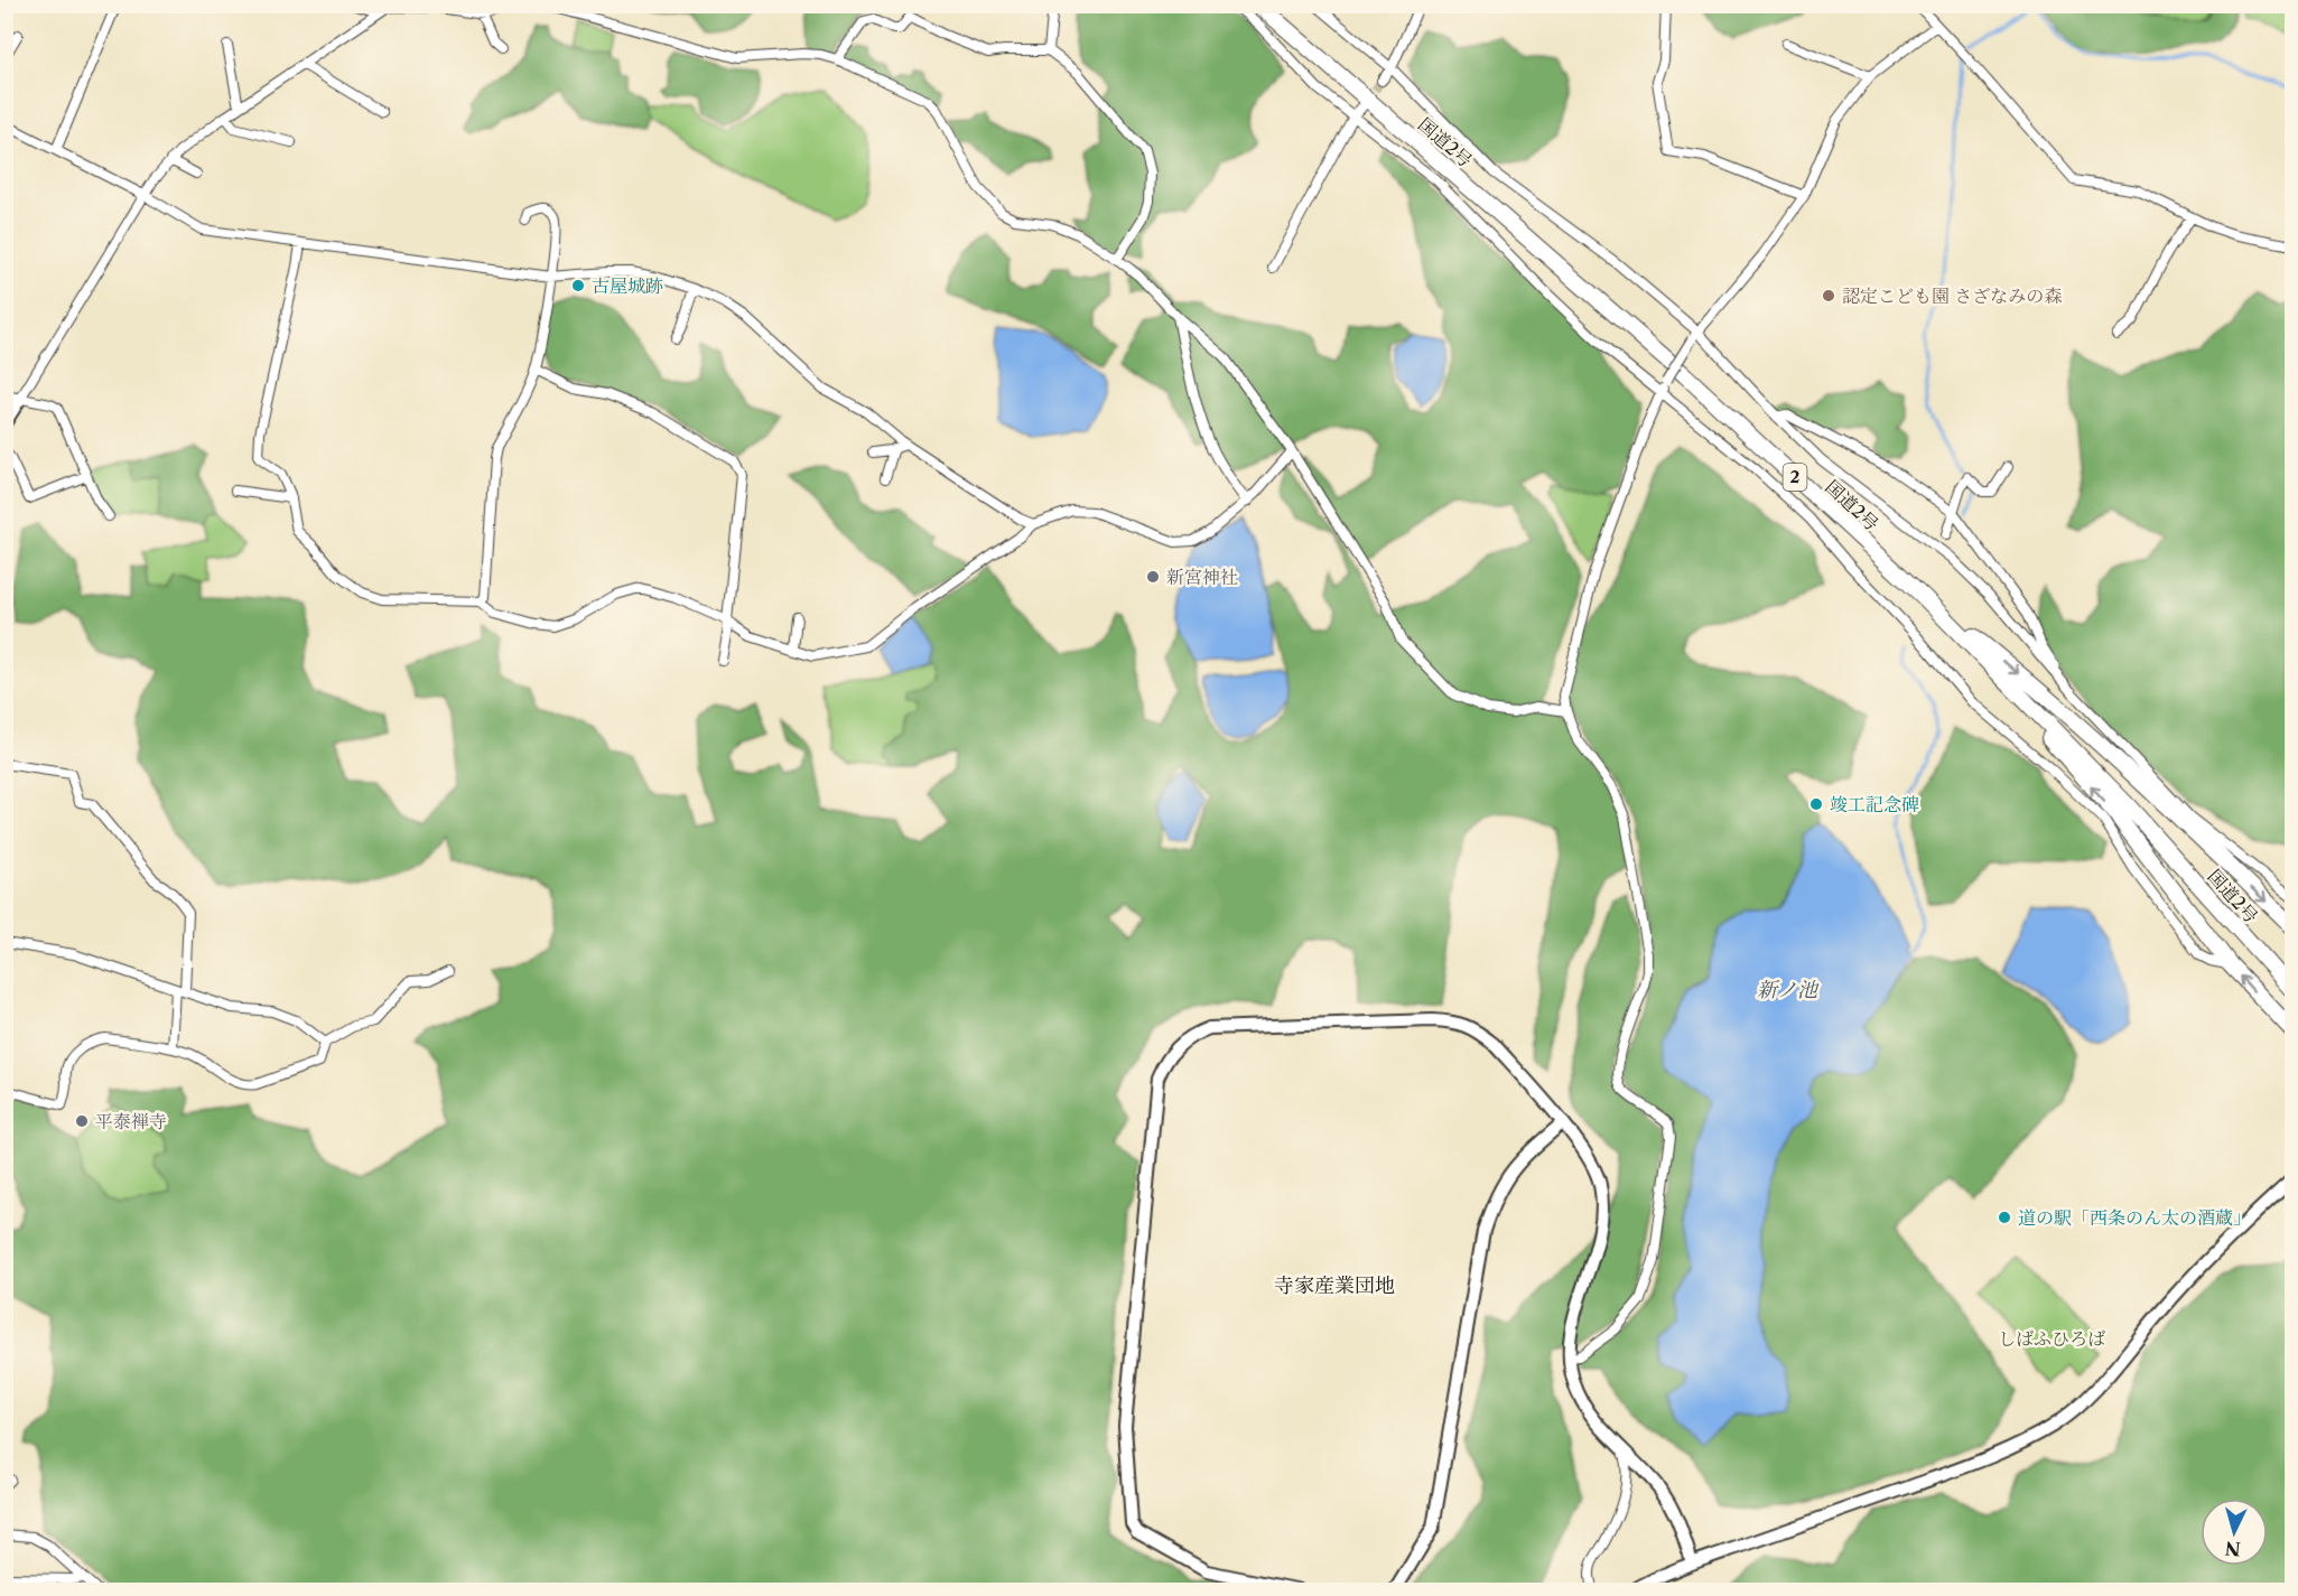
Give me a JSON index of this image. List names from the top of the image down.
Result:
{
  "streets": {
    "highway": ["国道2号", "2"]
  },
  "districts": ["寺家産業団地"],
  "water": ["新ノ池"],
  "parks": ["しばふひろば"],
  "places": [
    "古屋城跡",
    "認定こども園 さざなみの森",
    "新宮神社",
    "竣工記念碑",
    "平泰禅寺",
    "道の駅「西条のん太の酒蔵」"
  ],
  "north": "bottom"
}
